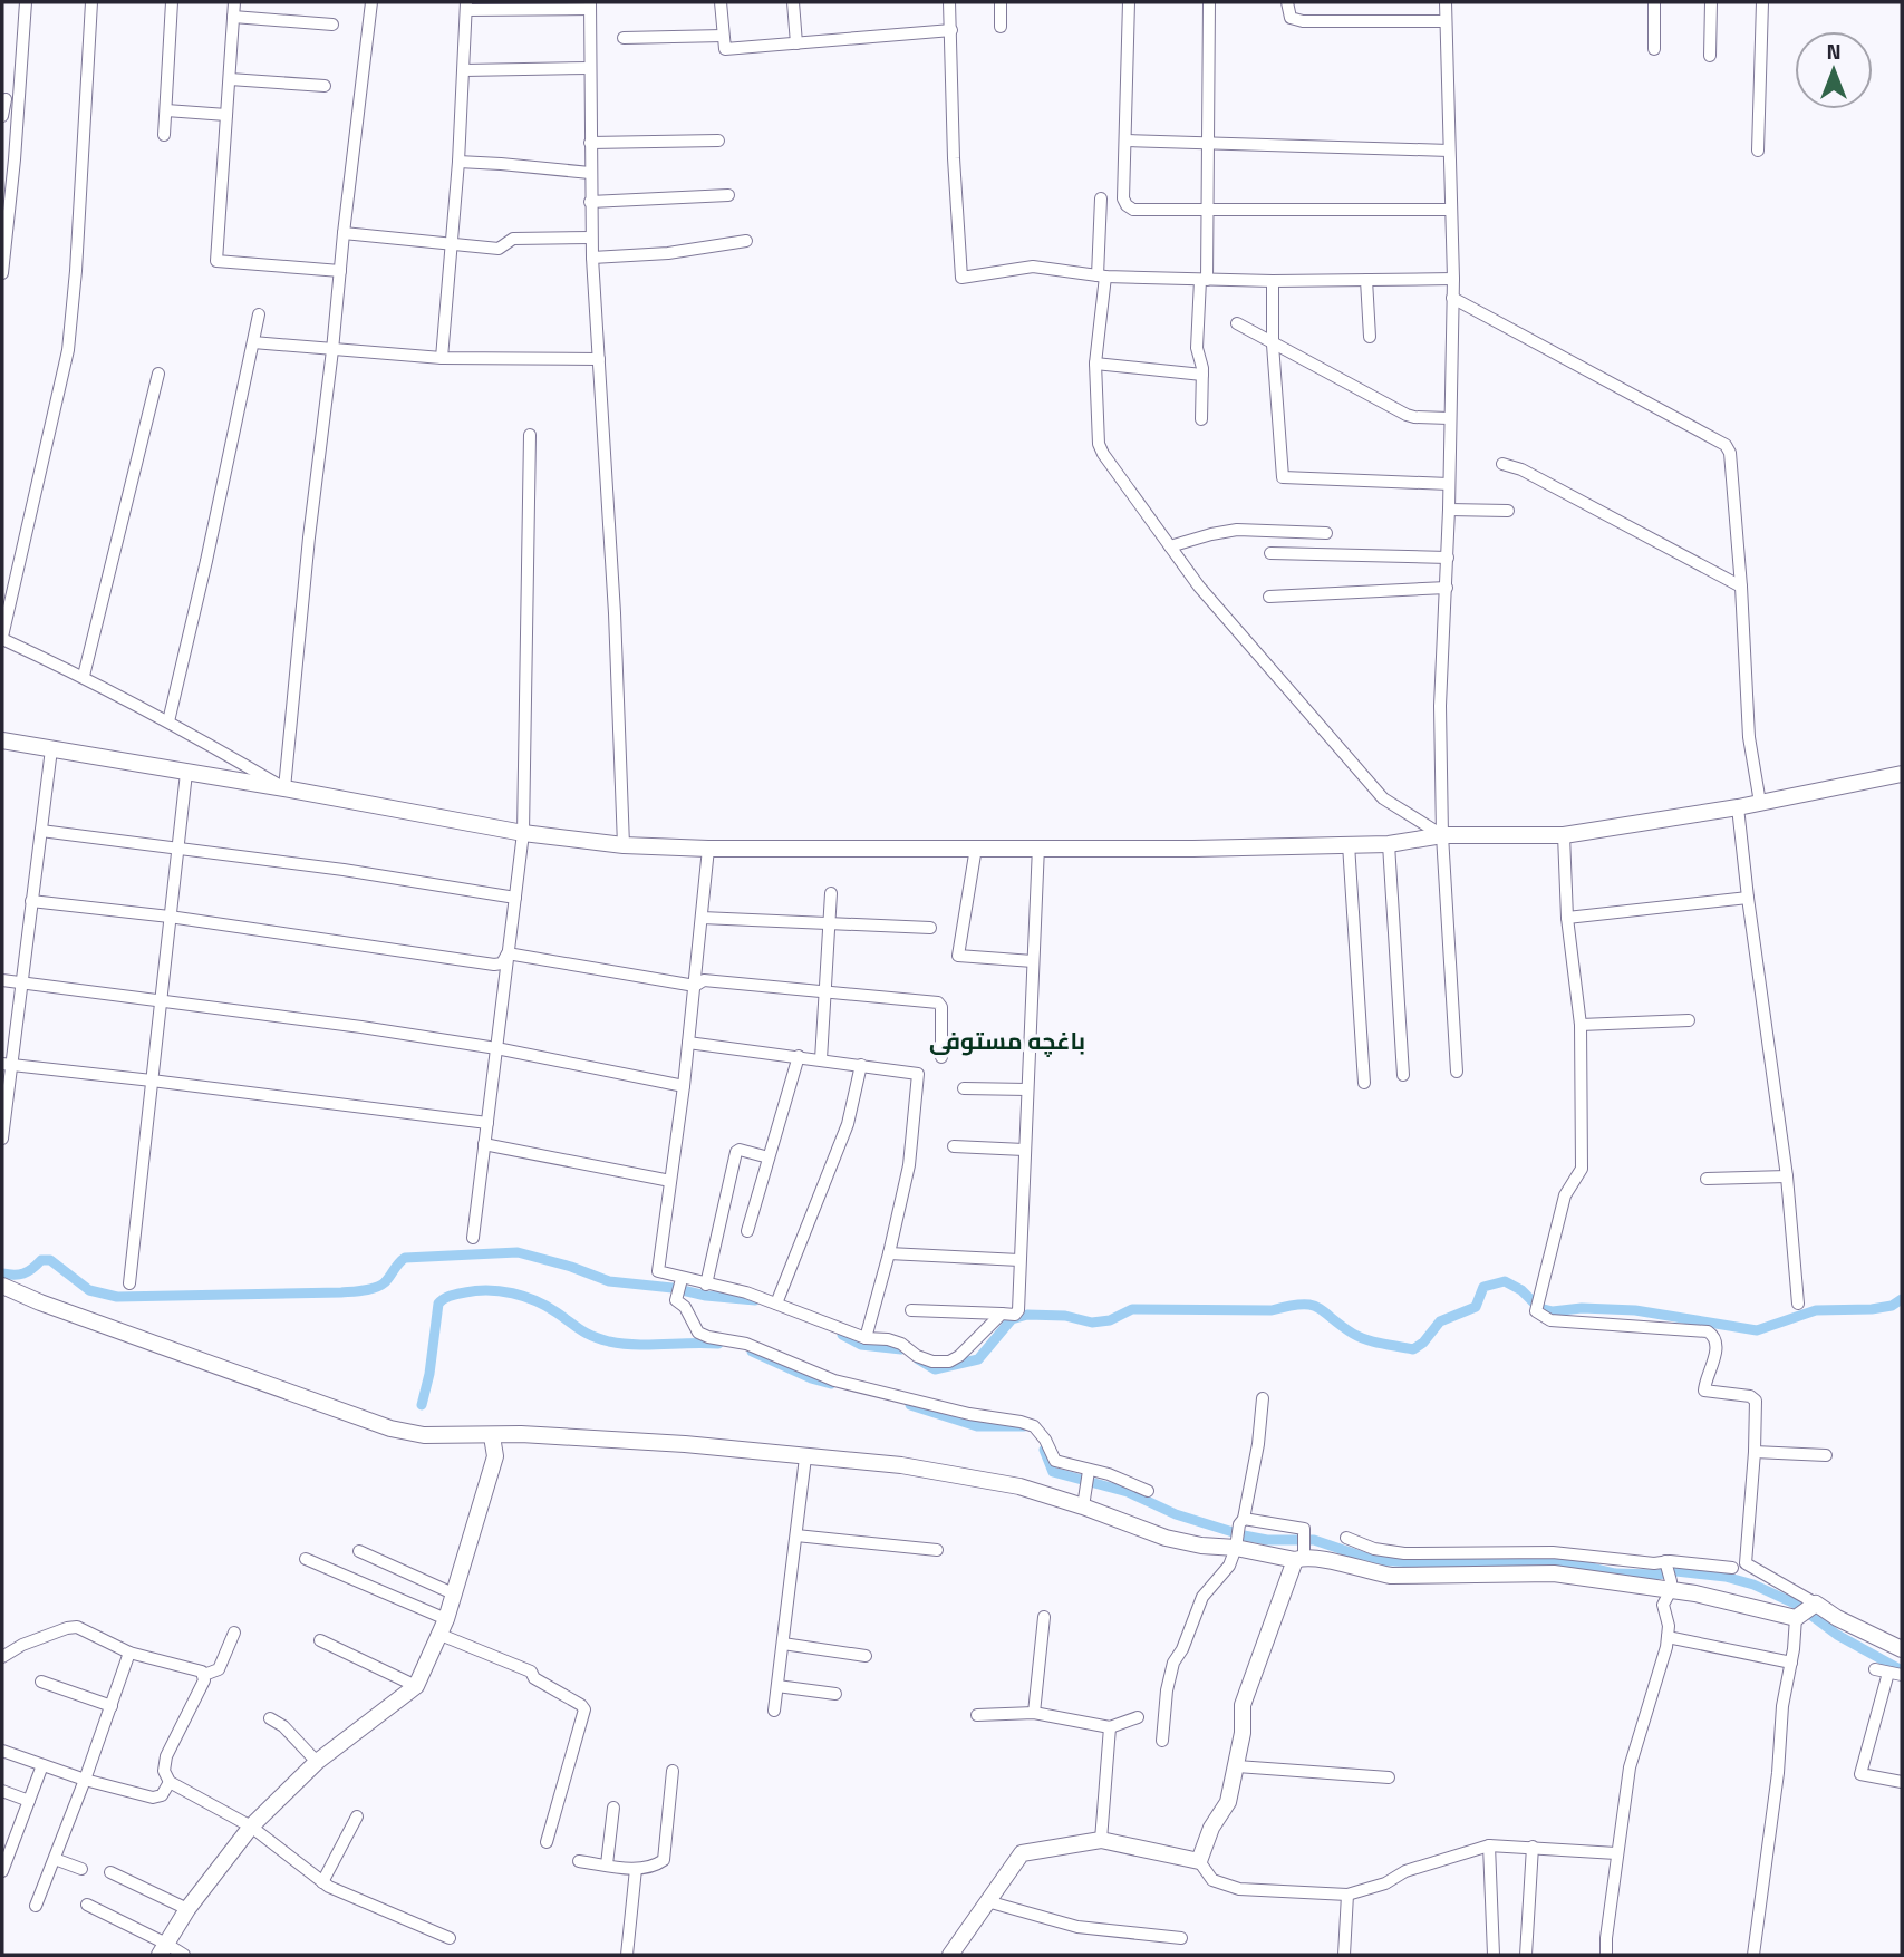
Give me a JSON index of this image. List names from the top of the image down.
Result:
{
  "districts": ["باغچه مستوفی"],
  "north": "top"
}
